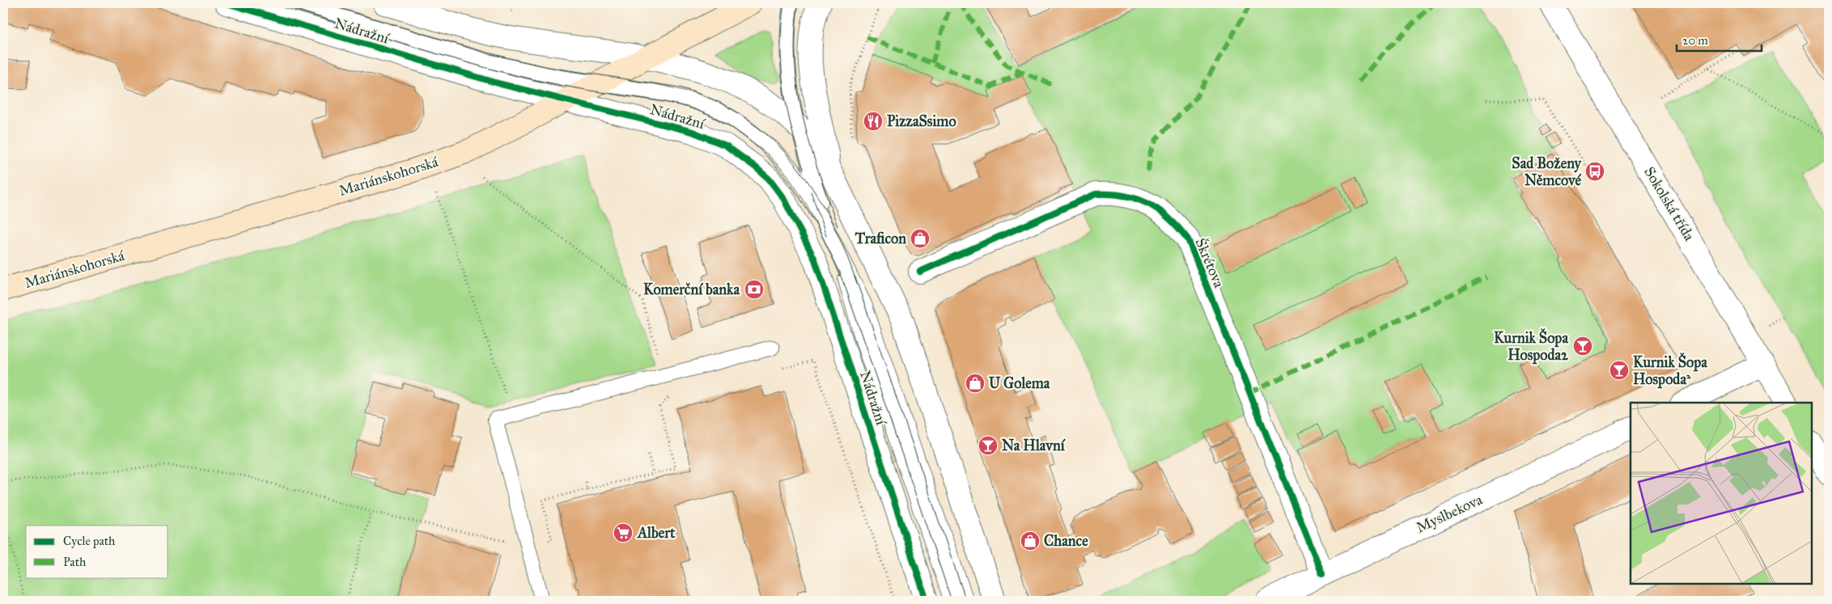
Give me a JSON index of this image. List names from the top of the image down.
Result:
{
  "streets": {
    "main road": ["Mariánskohorská"],
    "street": [
      "Nádražní",
      "Sokolská třída",
      "Škrétova",
      "Myslbekova"
    ]
  },
  "crossings": [
    ["Nádražní", "Mariánskohorská"],
    ["Škrétova", "Myslbekova"]
  ],
  "places": {
    "restaurant": ["PizzaSsimo"],
    "bus stop": ["Sad Boženy Němcové"],
    "shop": ["Traficon", "U Golema", "Chance"],
    "bank": ["Komerční banka"],
    "bar": ["Kurnik Šopa Hospoda2", "Kurnik Šopa Hospoda²", "Na Hlavní"],
    "supermarket": ["Albert"]
  },
  "legend": ["Cycle path", "Path"],
  "scale_bar": "20 m"
}
